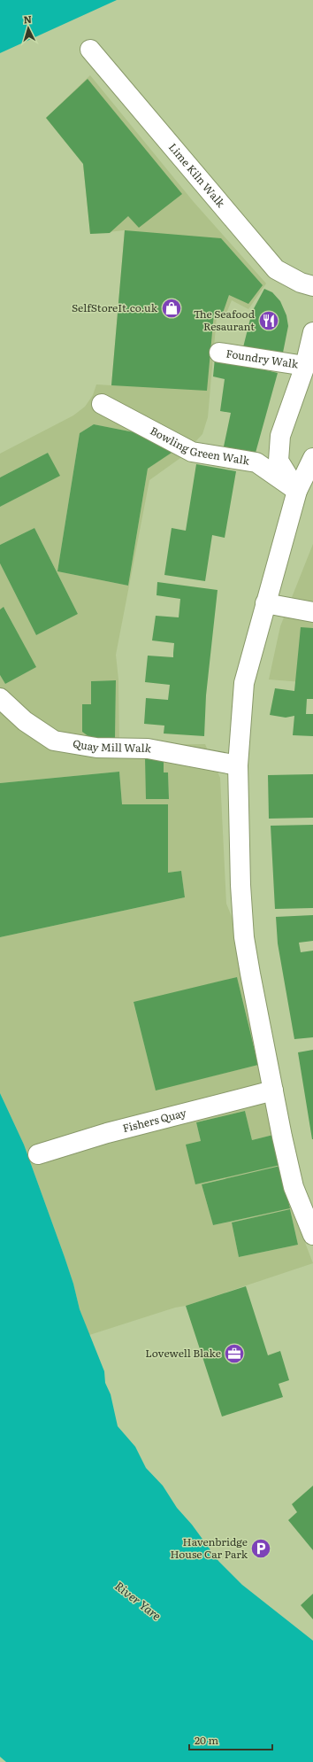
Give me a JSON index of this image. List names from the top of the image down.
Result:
{
  "streets": {
    "street": [
      "Lime Kiln Walk",
      "Foundry Walk",
      "Bowling Green Walk",
      "Quay Mill Walk",
      "Fishers Quay"
    ]
  },
  "water": ["River Yare"],
  "places": {
    "shop": ["SelfStoreIt.co.uk"],
    "restaurant": ["The Seafood Resaurant"],
    "office": ["Lovewell Blake"],
    "parking": ["Havenbridge House Car Park"]
  },
  "scale_bar": "20 m",
  "north": "top"
}
